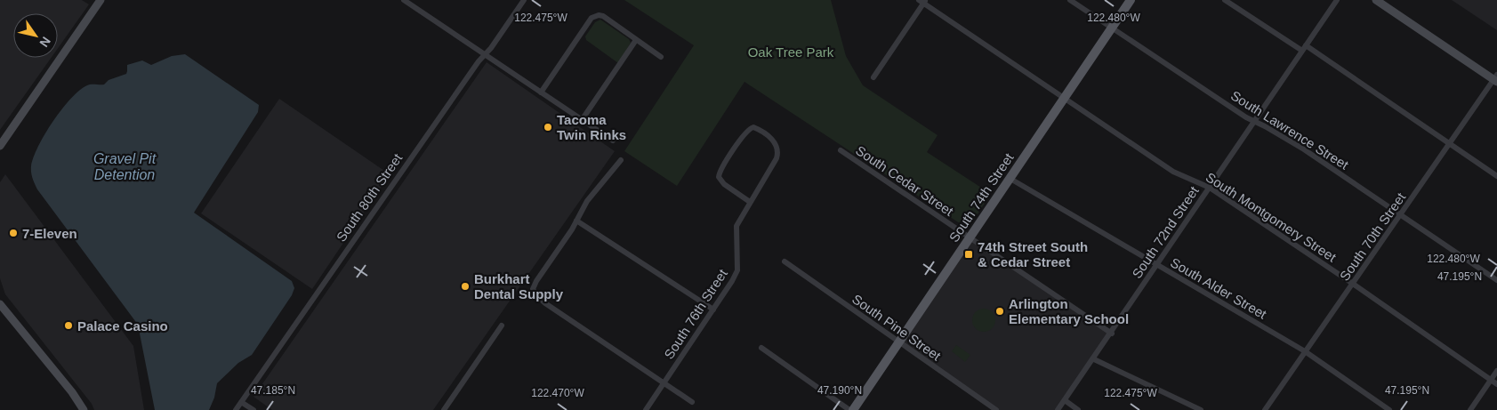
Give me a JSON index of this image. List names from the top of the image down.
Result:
{
  "streets": {
    "main road": ["South 74th Street"],
    "street": [
      "South Lawrence Street",
      "South Cedar Street",
      "South 80th Street",
      "South Montgomery Street",
      "South 72nd Street",
      "South 70th Street",
      "South Alder Street",
      "South 76th Street",
      "South Pine Street"
    ]
  },
  "crossings": [
    ["South Lawrence Street", "South 74th Street"],
    ["South Lawrence Street", "South 72nd Street"],
    ["South Lawrence Street", "South 70th Street"],
    ["South Cedar Street", "South 74th Street"],
    ["South Cedar Street", "South 72nd Street"],
    ["South 74th Street", "South Montgomery Street"],
    ["South 74th Street", "South Alder Street"],
    ["South 74th Street", "South Pine Street"],
    ["South Montgomery Street", "South 72nd Street"],
    ["South Montgomery Street", "South 70th Street"],
    ["South 72nd Street", "South Alder Street"],
    ["South 70th Street", "South Alder Street"]
  ],
  "water": ["Gravel Pit Detention"],
  "parks": ["Oak Tree Park"],
  "places": {
    "other": [
      "Tacoma Twin Rinks",
      "7-Eleven",
      "Burkhart Dental Supply",
      "Arlington Elementary School",
      "Palace Casino"
    ],
    "transit": ["74th Street South & Cedar Street"]
  },
  "north": "bottom right",
  "coordinates": [
    "122.480°W",
    "122.475°W",
    "47.195°N",
    "47.185°N",
    "47.190°N",
    "122.470°W"
  ]
}
